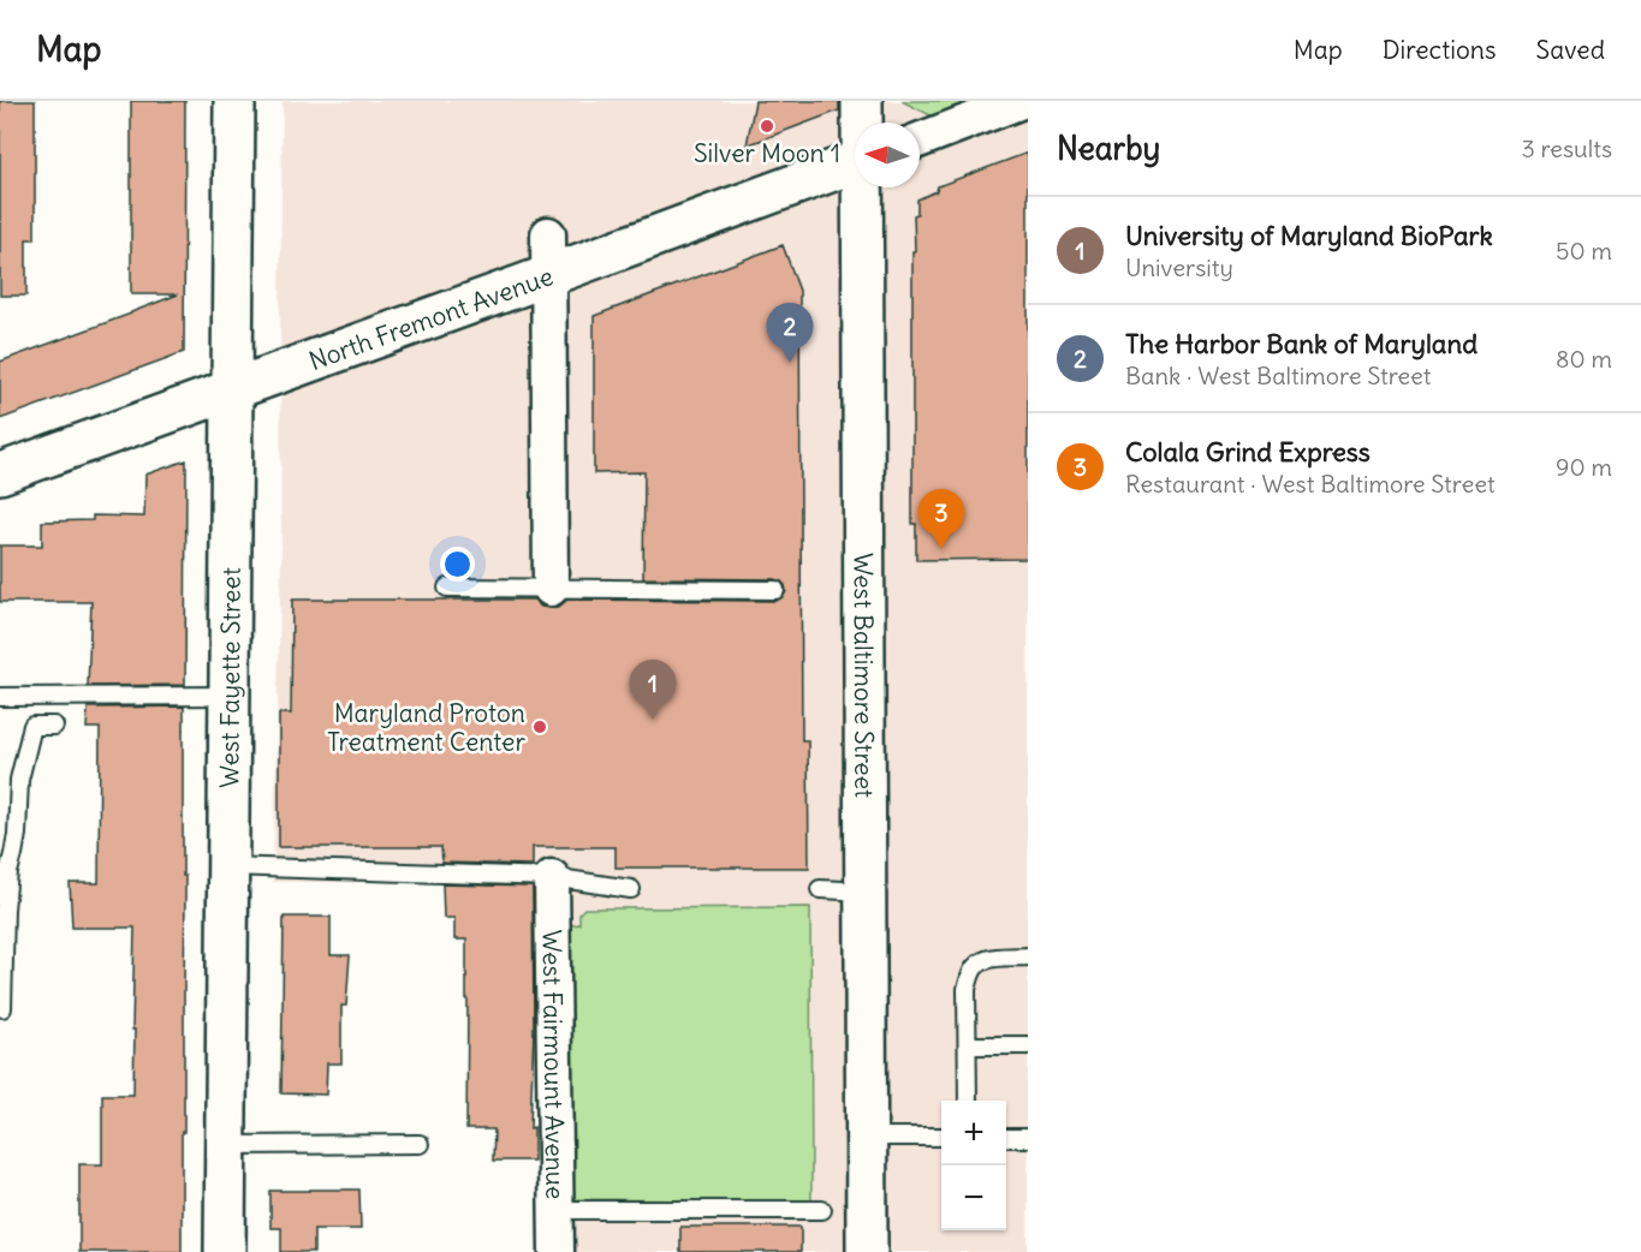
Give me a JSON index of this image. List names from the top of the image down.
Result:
{
  "streets": {
    "main road": ["North Fremont Avenue", "West Fayette Street", "West Baltimore Street"],
    "street": ["West Fairmount Avenue"]
  },
  "crossings": [
    ["North Fremont Avenue", "West Fayette Street"]
  ],
  "places": ["Silver Moon 1", "Maryland Proton Treatment Center"],
  "north": "left",
  "page": {
    "header": "Map",
    "nav": ["Map", "Directions", "Saved"],
    "heading": ["Nearby", "3 results"],
    "list": [
      {
        "mark": "1",
        "name": "University of Maryland BioPark",
        "note": "University",
        "value": "50 m"
      },
      {
        "mark": "2",
        "name": "The Harbor Bank of Maryland",
        "note": "Bank · West Baltimore Street",
        "value": "80 m"
      },
      {
        "mark": "3",
        "name": "Colala Grind Express",
        "note": "Restaurant · West Baltimore Street",
        "value": "90 m"
      }
    ],
    "pins": ["2", "3", "1"],
    "map_buttons": ["+", "−"]
  }
}
